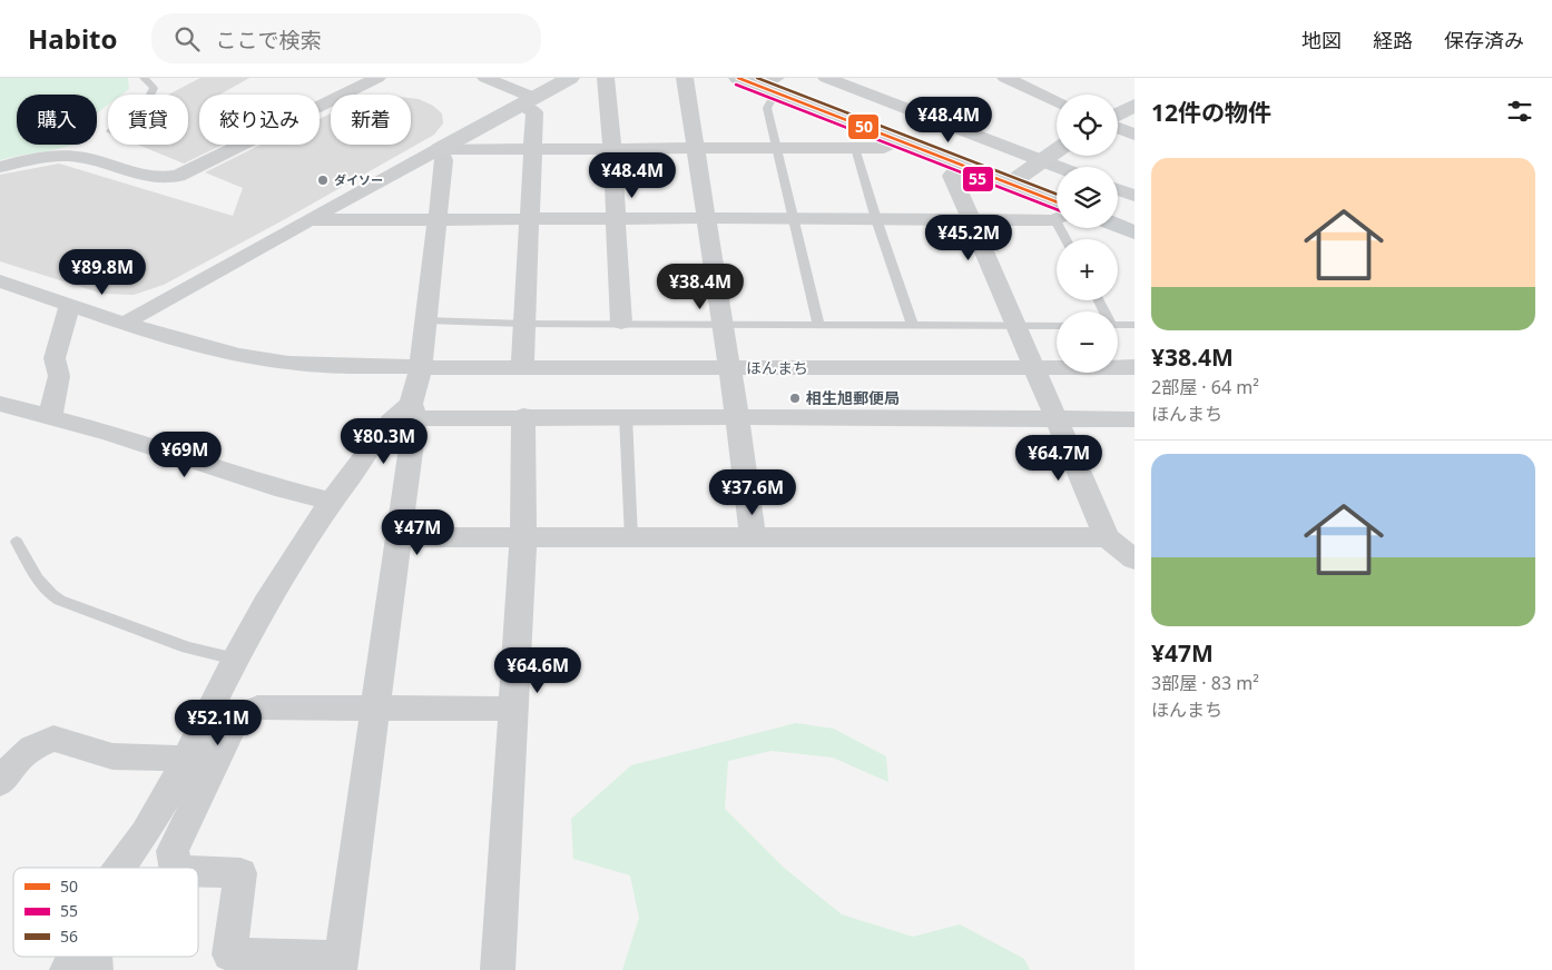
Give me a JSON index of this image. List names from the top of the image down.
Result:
{
  "streets": {
    "street": ["ほんまち"]
  },
  "places": ["ダイソー", "相生旭郵便局"],
  "lines": ["transit line 50", "transit line 56", "transit line 55"],
  "legend": ["50", "55", "56"],
  "page": {
    "header": "Habito",
    "search": "ここで検索",
    "nav": ["地図", "経路", "保存済み"],
    "heading": "12件の物件",
    "map_buttons": ["+", "−"],
    "chip": [
      "購入",
      "賃貸",
      "絞り込み",
      "新着"
    ],
    "price": [
      "¥48.4M",
      "¥48.4M",
      "¥45.2M",
      "¥89.8M",
      "¥38.4M",
      "¥80.3M",
      "¥69M",
      "¥64.7M",
      "¥37.6M",
      "¥47M",
      "¥64.6M",
      "¥52.1M"
    ],
    "list": [
      {
        "name": "¥38.4M",
        "note": "2部屋 · 64 m² · ほんまち"
      },
      {
        "name": "¥47M",
        "note": "3部屋 · 83 m² · ほんまち"
      }
    ]
  }
}
